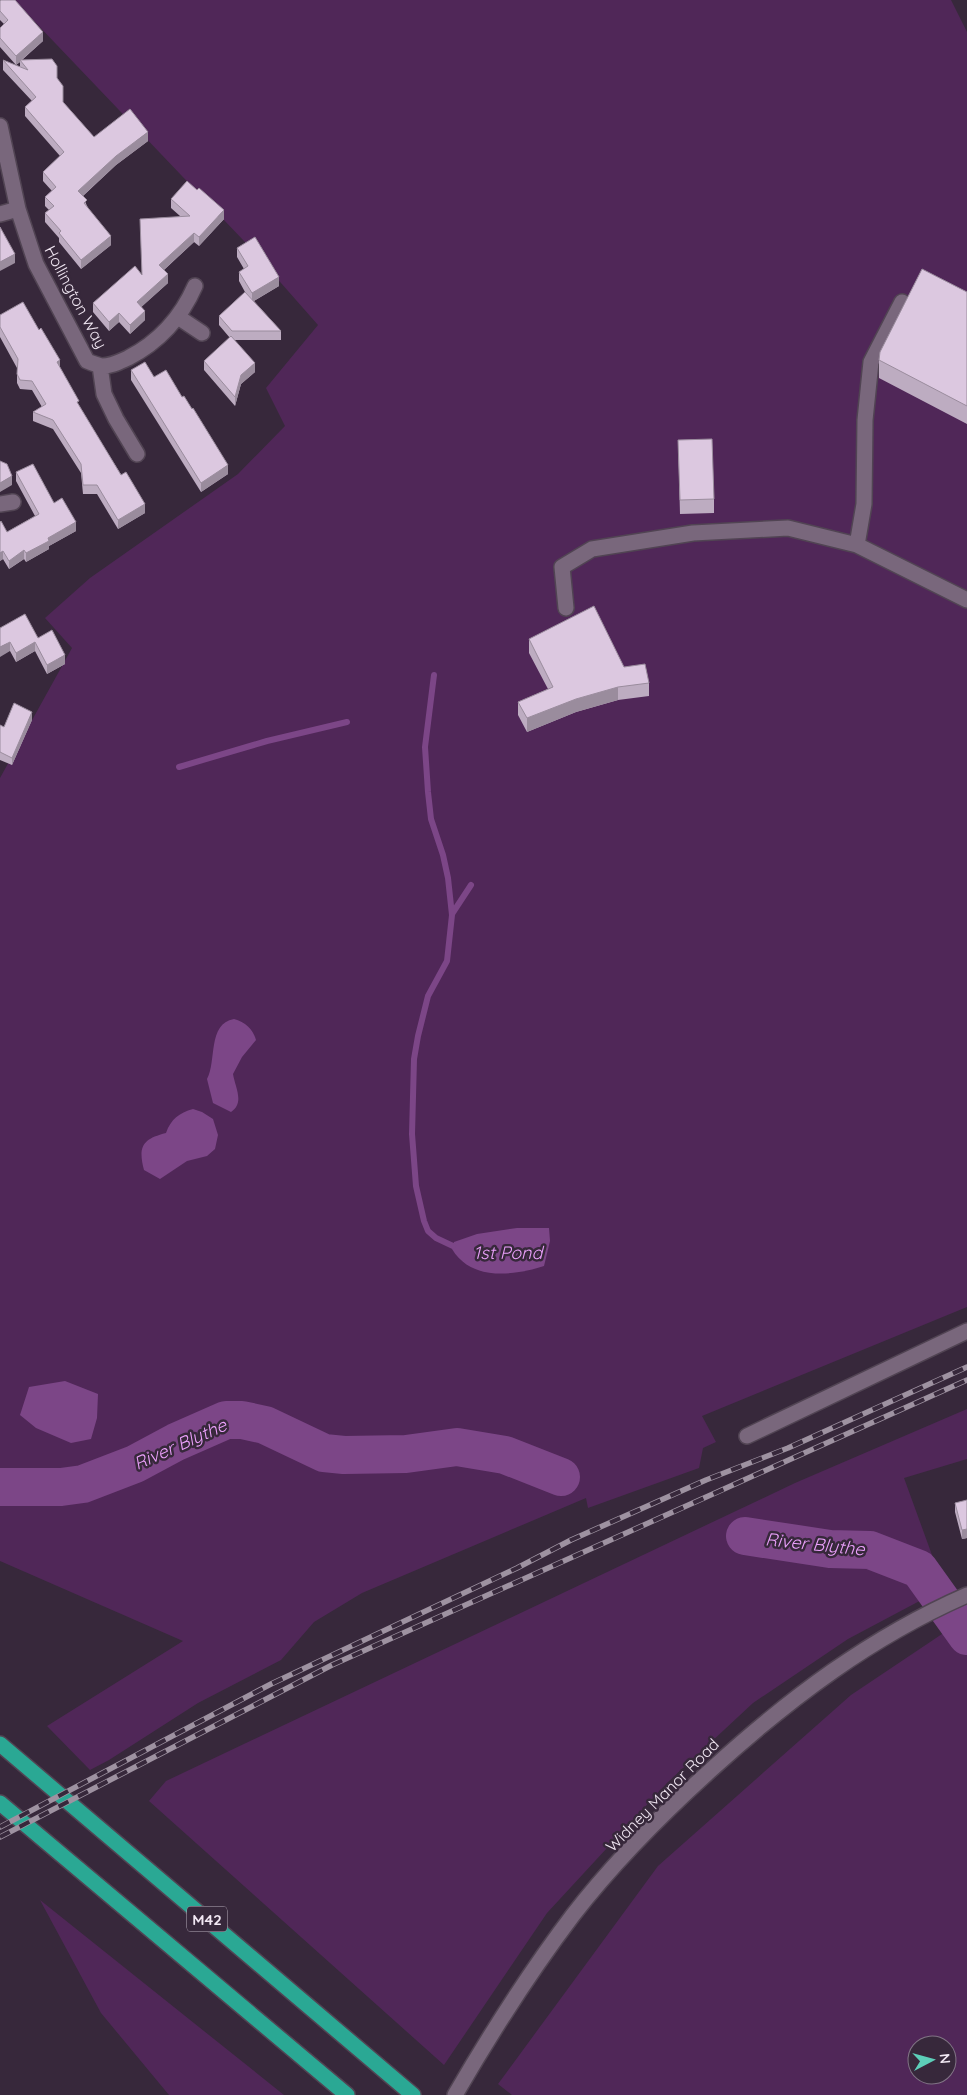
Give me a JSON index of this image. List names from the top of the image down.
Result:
{
  "streets": {
    "highway": ["M42"],
    "street": ["Hollington Way", "Widney Manor Road"]
  },
  "water": ["1st Pond", "River Blythe"],
  "north": "right"
}
